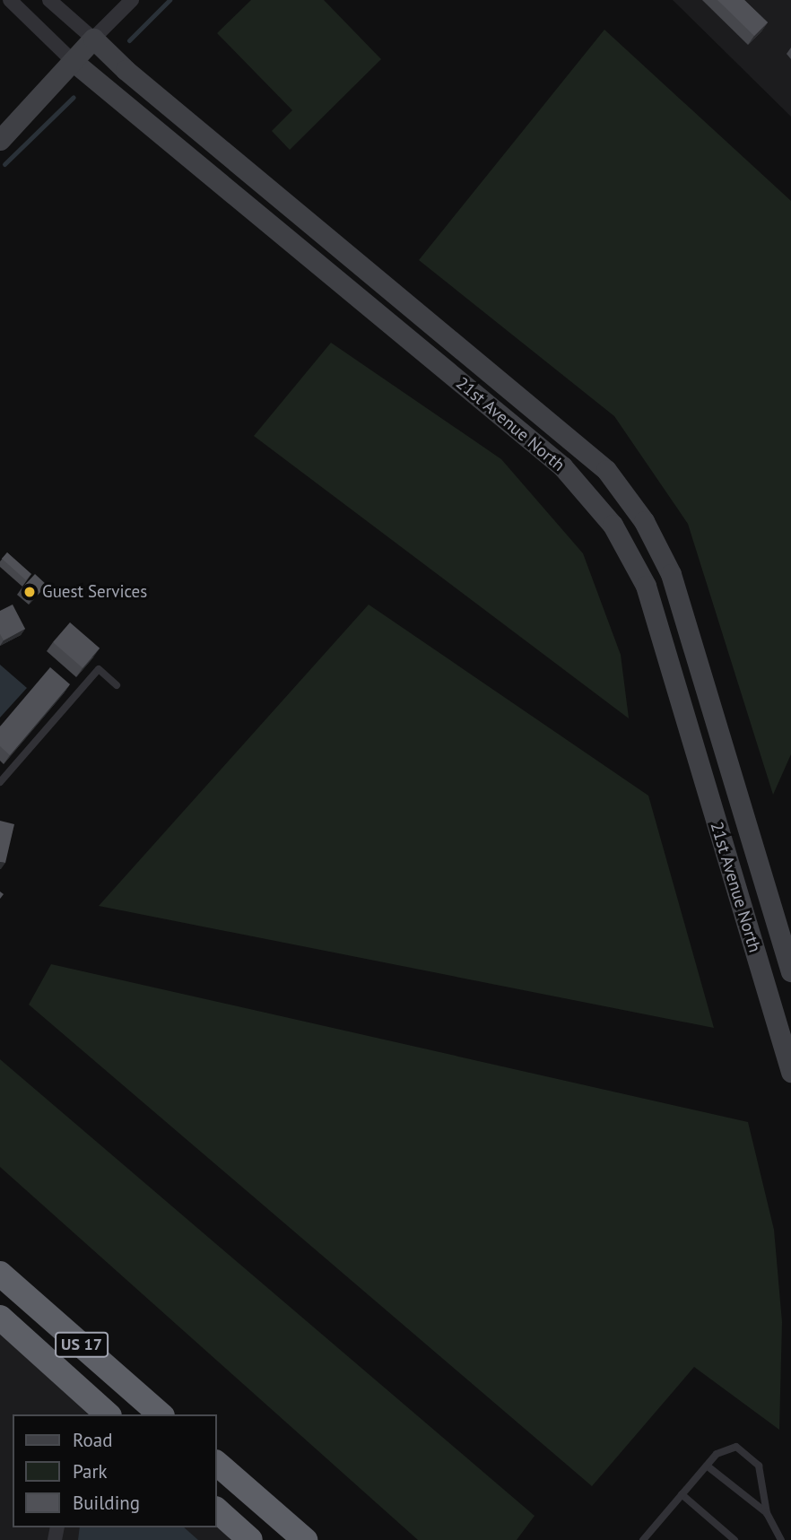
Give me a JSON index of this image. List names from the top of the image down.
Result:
{
  "streets": {
    "highway": ["US 17"],
    "street": ["21st Avenue North"]
  },
  "places": ["Guest Services"],
  "legend": ["Road", "Park", "Building"]
}
